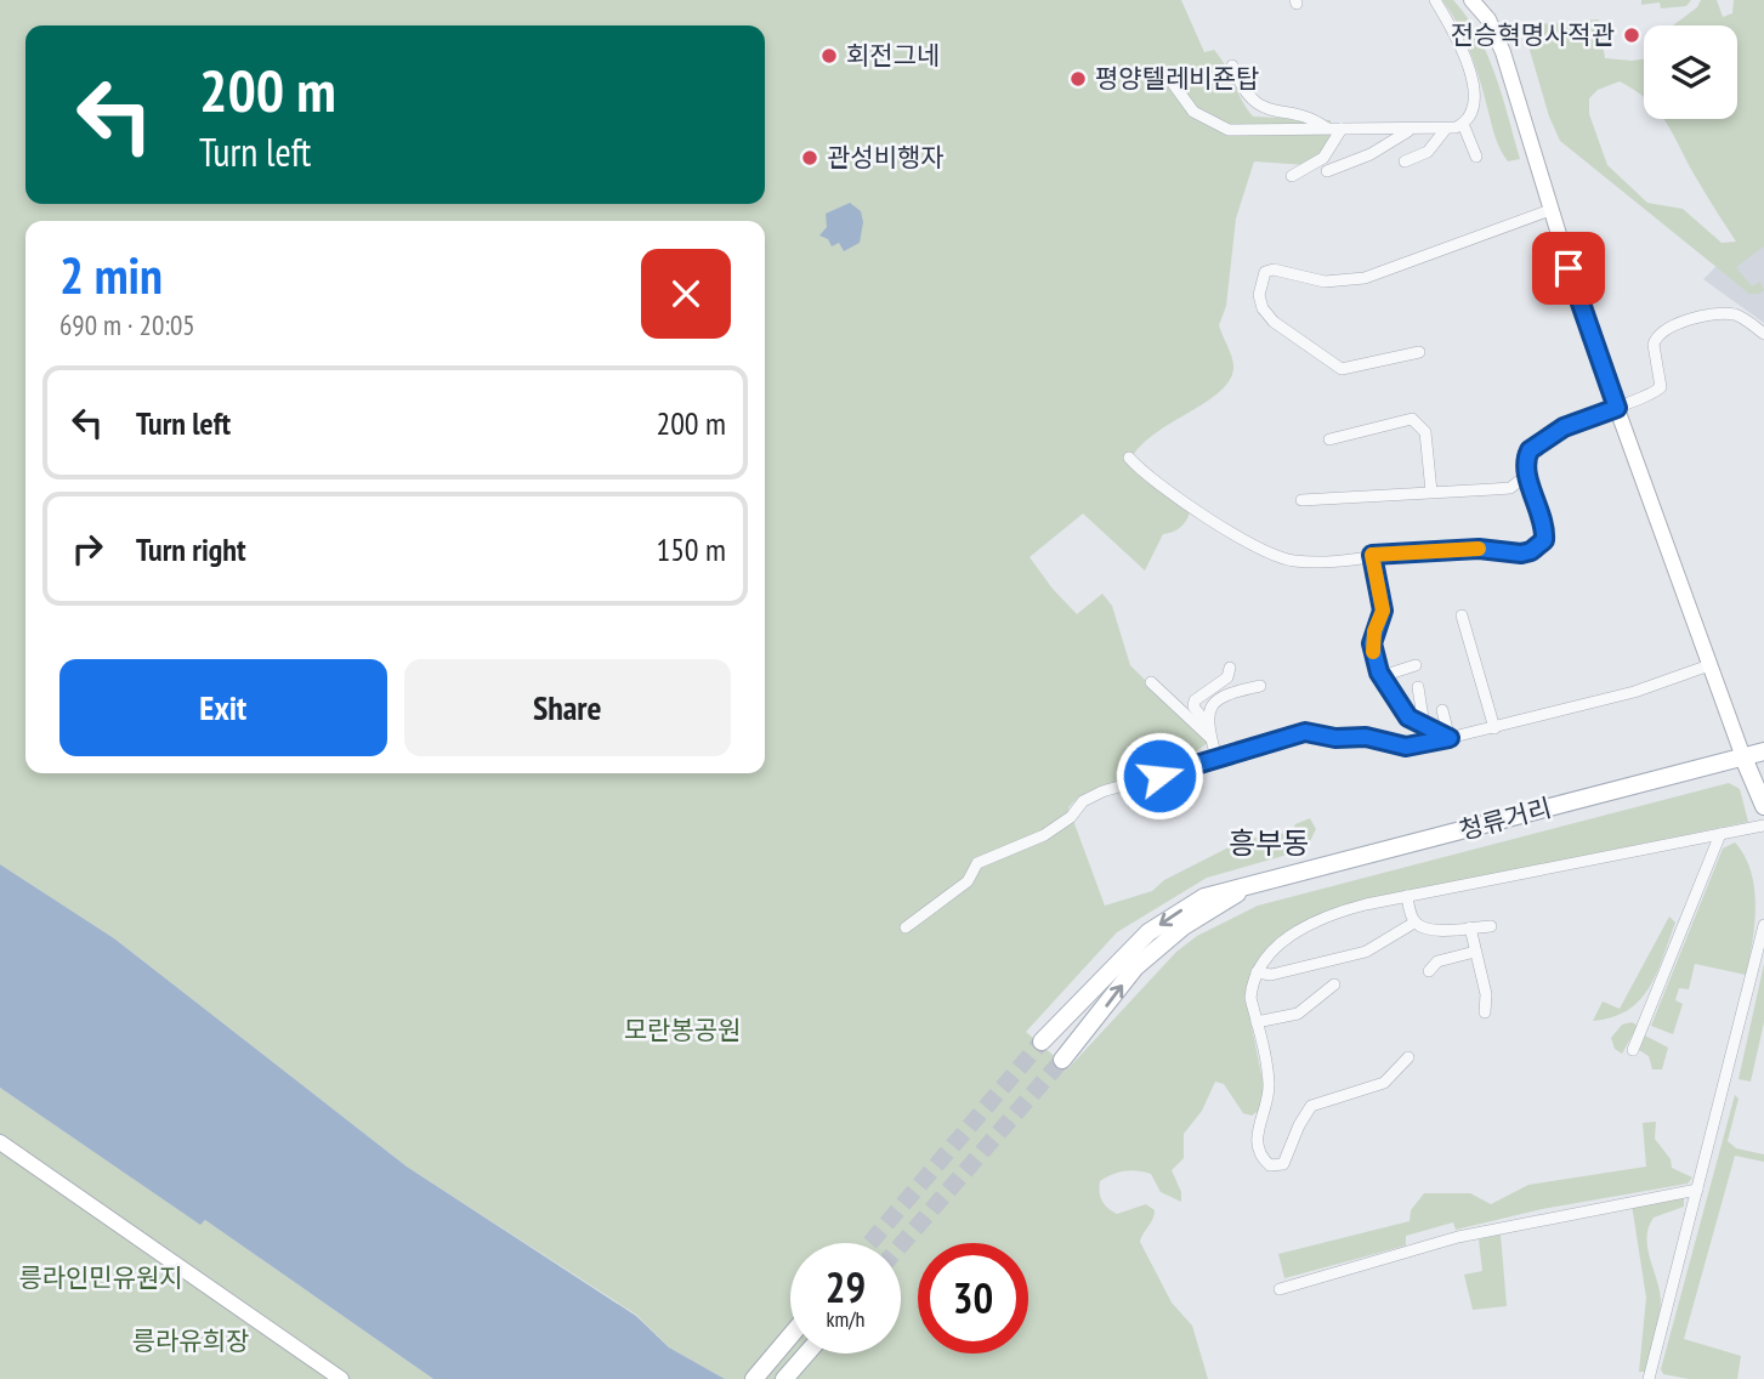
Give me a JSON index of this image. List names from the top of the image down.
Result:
{
  "streets": {
    "main road": ["청류거리"]
  },
  "districts": ["흥부동"],
  "parks": ["모란봉공원", "릉라인민유원지", "릉라유희장"],
  "places": [
    "전승혁명사적관",
    "회전그네",
    "평양텔레비죤탑",
    "관성비행자"
  ],
  "page": {
    "turn": ["200 m", "Turn left"],
    "heading": ["2 min", "690 m · 20:05"],
    "list": [
      {
        "name": "Turn left",
        "value": "200 m"
      },
      {
        "name": "Turn right",
        "value": "150 m"
      }
    ],
    "buttons": ["Exit", "Share"],
    "speed": "29 km/h",
    "limit": "30"
  }
}
